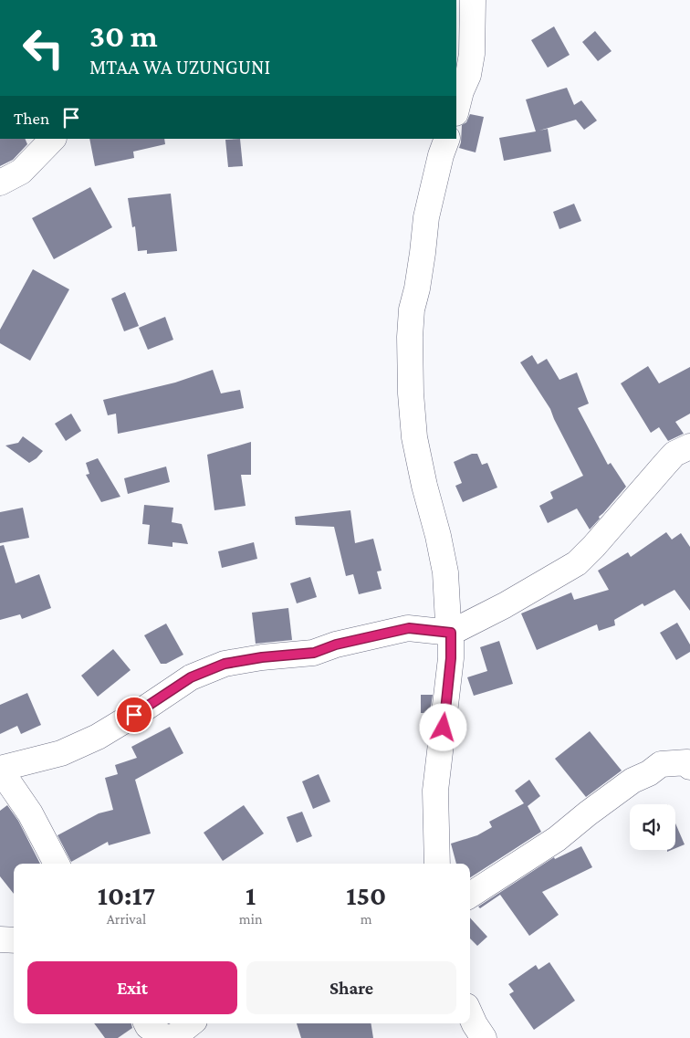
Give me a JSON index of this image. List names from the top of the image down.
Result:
{
  "page": {
    "turn": ["30 m", "MTAA WA UZUNGUNI"],
    "then": "Then",
    "eta": [
      "10:17",
      "Arrival",
      "1",
      "min",
      "150",
      "m"
    ],
    "buttons": ["Exit", "Share"]
  }
}
